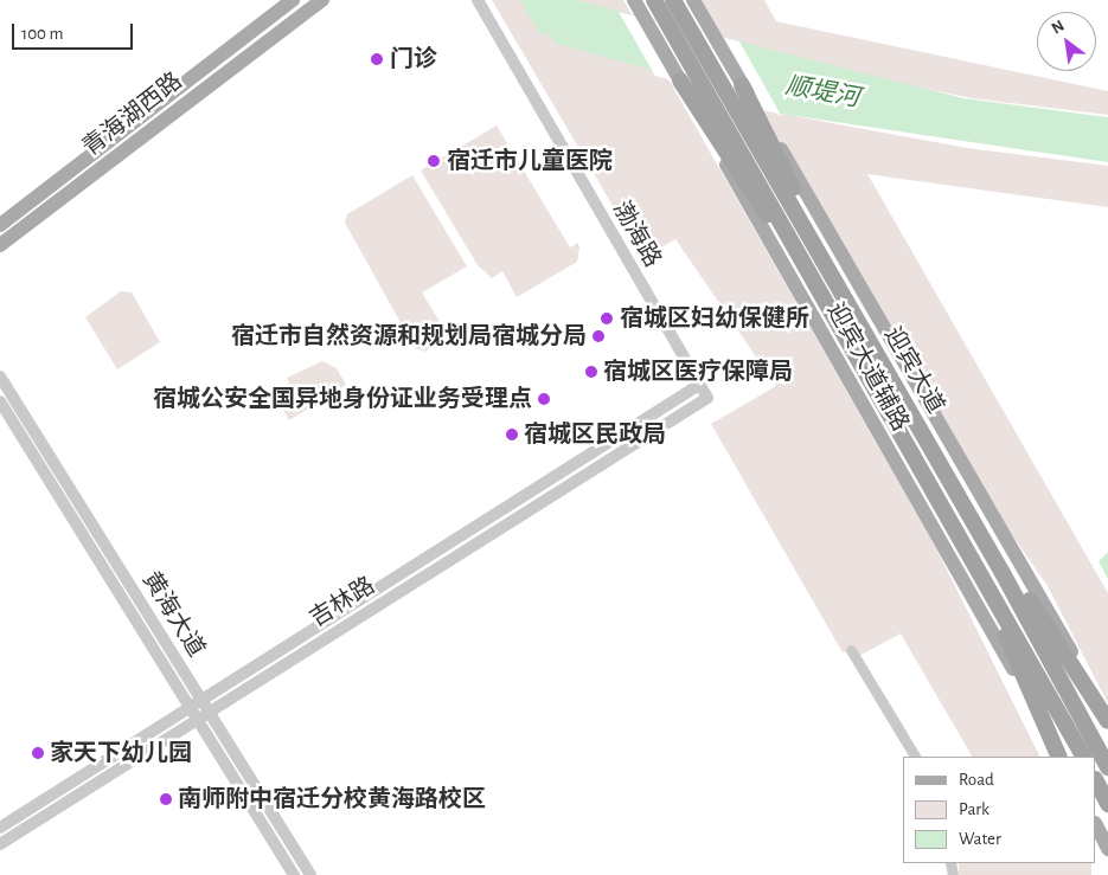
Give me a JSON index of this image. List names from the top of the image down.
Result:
{
  "streets": {
    "highway": ["迎宾大道"],
    "main road": ["青海湖西路", "迎宾大道辅路"],
    "street": ["渤海路", "吉林路", "黄海大道"]
  },
  "crossings": [
    ["渤海路", "吉林路"],
    ["吉林路", "黄海大道"]
  ],
  "water": ["顺堤河"],
  "places": [
    "门诊",
    "宿迁市儿童医院",
    "宿城区妇幼保健所",
    "宿迁市自然资源和规划局宿城分局",
    "宿城区医疗保障局",
    "宿城公安全国异地身份证业务受理点",
    "宿城区民政局",
    "家天下幼儿园",
    "南师附中宿迁分校黄海路校区"
  ],
  "legend": ["Road", "Park", "Water"],
  "scale_bar": "100 m",
  "north": "top left"
}
